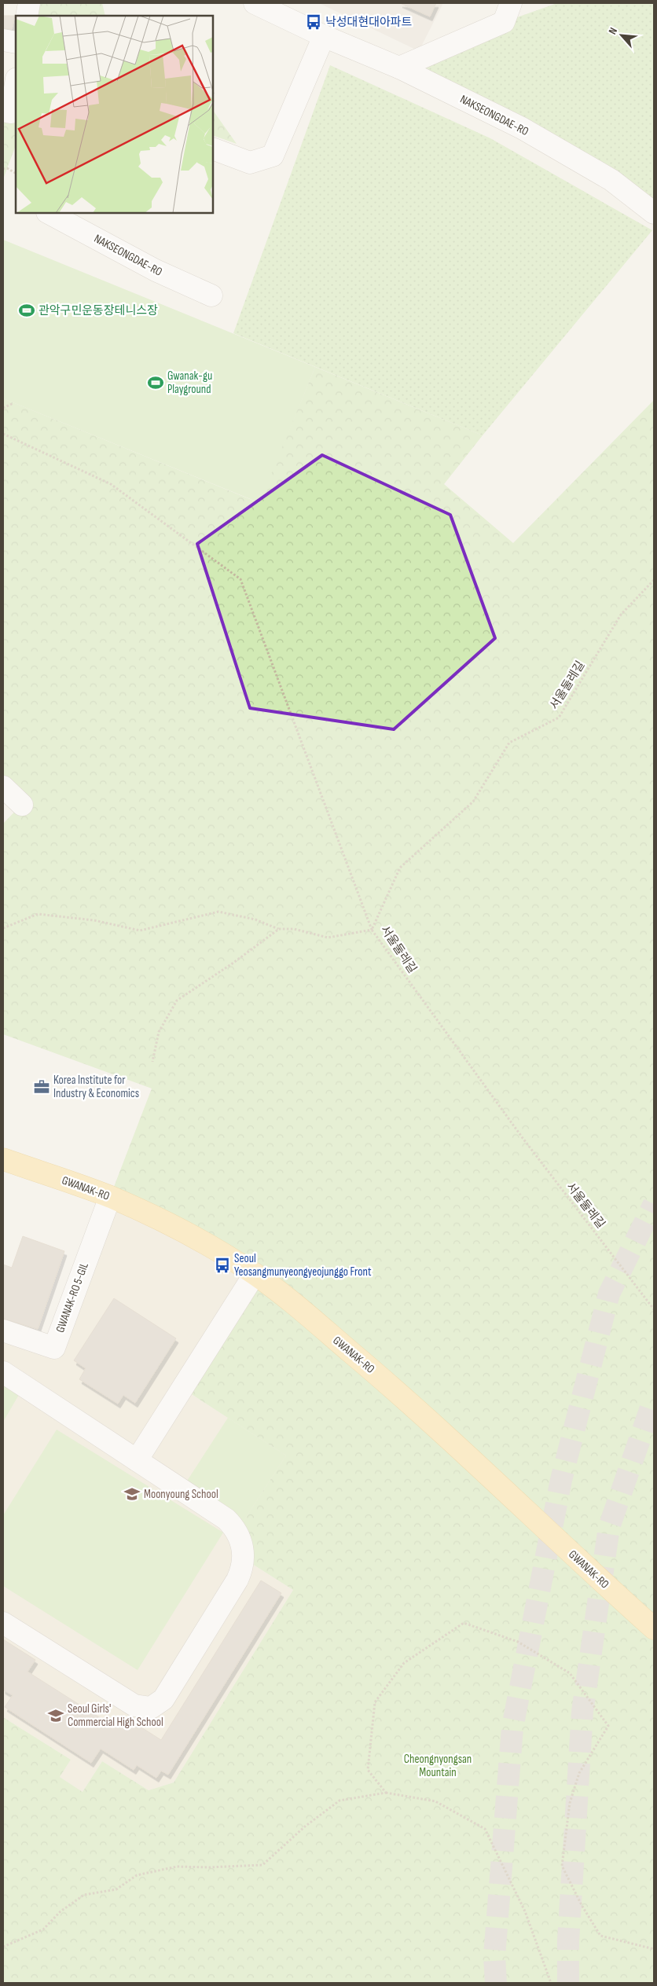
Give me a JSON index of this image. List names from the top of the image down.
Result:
{
  "streets": {
    "main road": ["GWANAK-RO"],
    "street": ["NAKSEONGDAE-RO", "GWANAK-RO 5-GIL"],
    "path": ["서울둘레길"]
  },
  "crossings": [
    ["GWANAK-RO", "GWANAK-RO 5-GIL"]
  ],
  "parks": ["Cheongnyongsan Mountain"],
  "places": {
    "bus stop": ["낙성대현대아파트", "Seoul Yeosangmunyeongyeojunggo Front"],
    "sports": ["관악구민운동장테니스장", "Gwanak-gu Playground"],
    "office": ["Korea Institute for Industry & Economics"],
    "school or university": ["Moonyoung School", "Seoul Girls' Commercial High School"]
  },
  "north": "top left"
}
